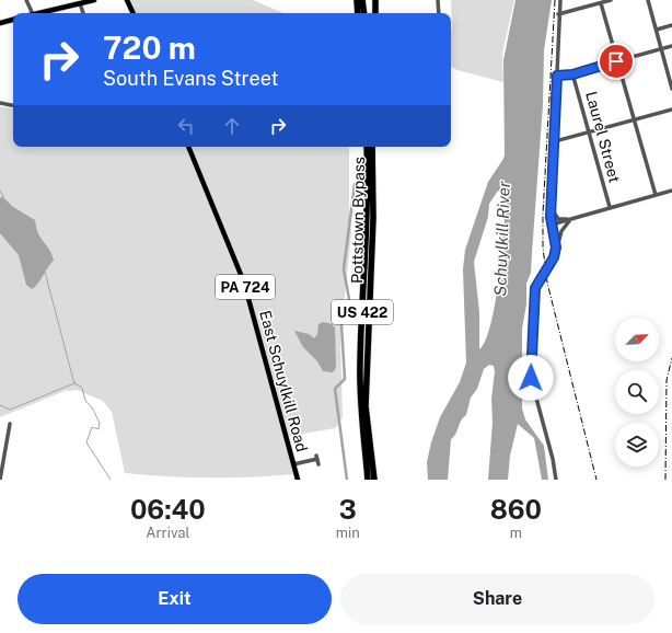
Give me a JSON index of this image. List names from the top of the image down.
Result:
{
  "streets": {
    "highway": ["Pottstown Bypass", "US 422"],
    "main road": ["PA 724", "East Schuylkill Road"],
    "street": ["Laurel Street"]
  },
  "water": ["Schuylkill River"],
  "north": "top right",
  "page": {
    "turn": ["720 m", "South Evans Street"],
    "eta": [
      "06:40",
      "Arrival",
      "3",
      "min",
      "860",
      "m"
    ],
    "buttons": ["Exit", "Share"]
  }
}
